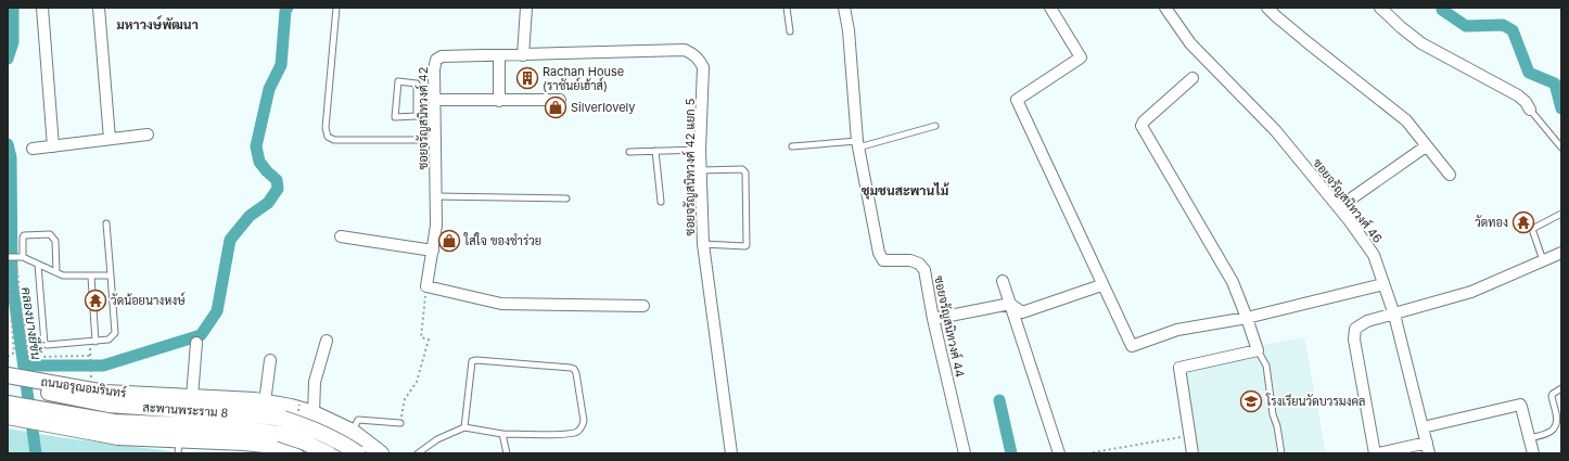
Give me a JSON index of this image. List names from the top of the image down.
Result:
{
  "streets": {
    "street": [
      "ซอยจรัญสนิทวงศ์ 42",
      "ซอยจรัญสนิทวงศ์ 42 แยก 5",
      "ซอยจรัญสนิทวงศ์ 46",
      "ซอยจรัญสนิทวงศ์ 44",
      "ถนนอรุณอมรินทร์",
      "สะพานพระราม 8"
    ]
  },
  "crossings": [
    ["ซอยจรัญสนิทวงศ์ 42", "ซอยจรัญสนิทวงศ์ 42 แยก 5"]
  ],
  "districts": ["มหาวงษ์พัฒนา", "ชุมชนสะพานไม้"],
  "water": ["คลองบางยี่ขัน"],
  "places": {
    "building": ["Rachan House (ราชันย์เฮ้าส์)"],
    "shop": ["Silverlovely", "ใส่ใจ ของชำร่วย"],
    "temple": ["วัดทอง", "วัดน้อยนางหงษ์"],
    "school or university": ["โรงเรียนวัดบวรมงคล"]
  }
}
